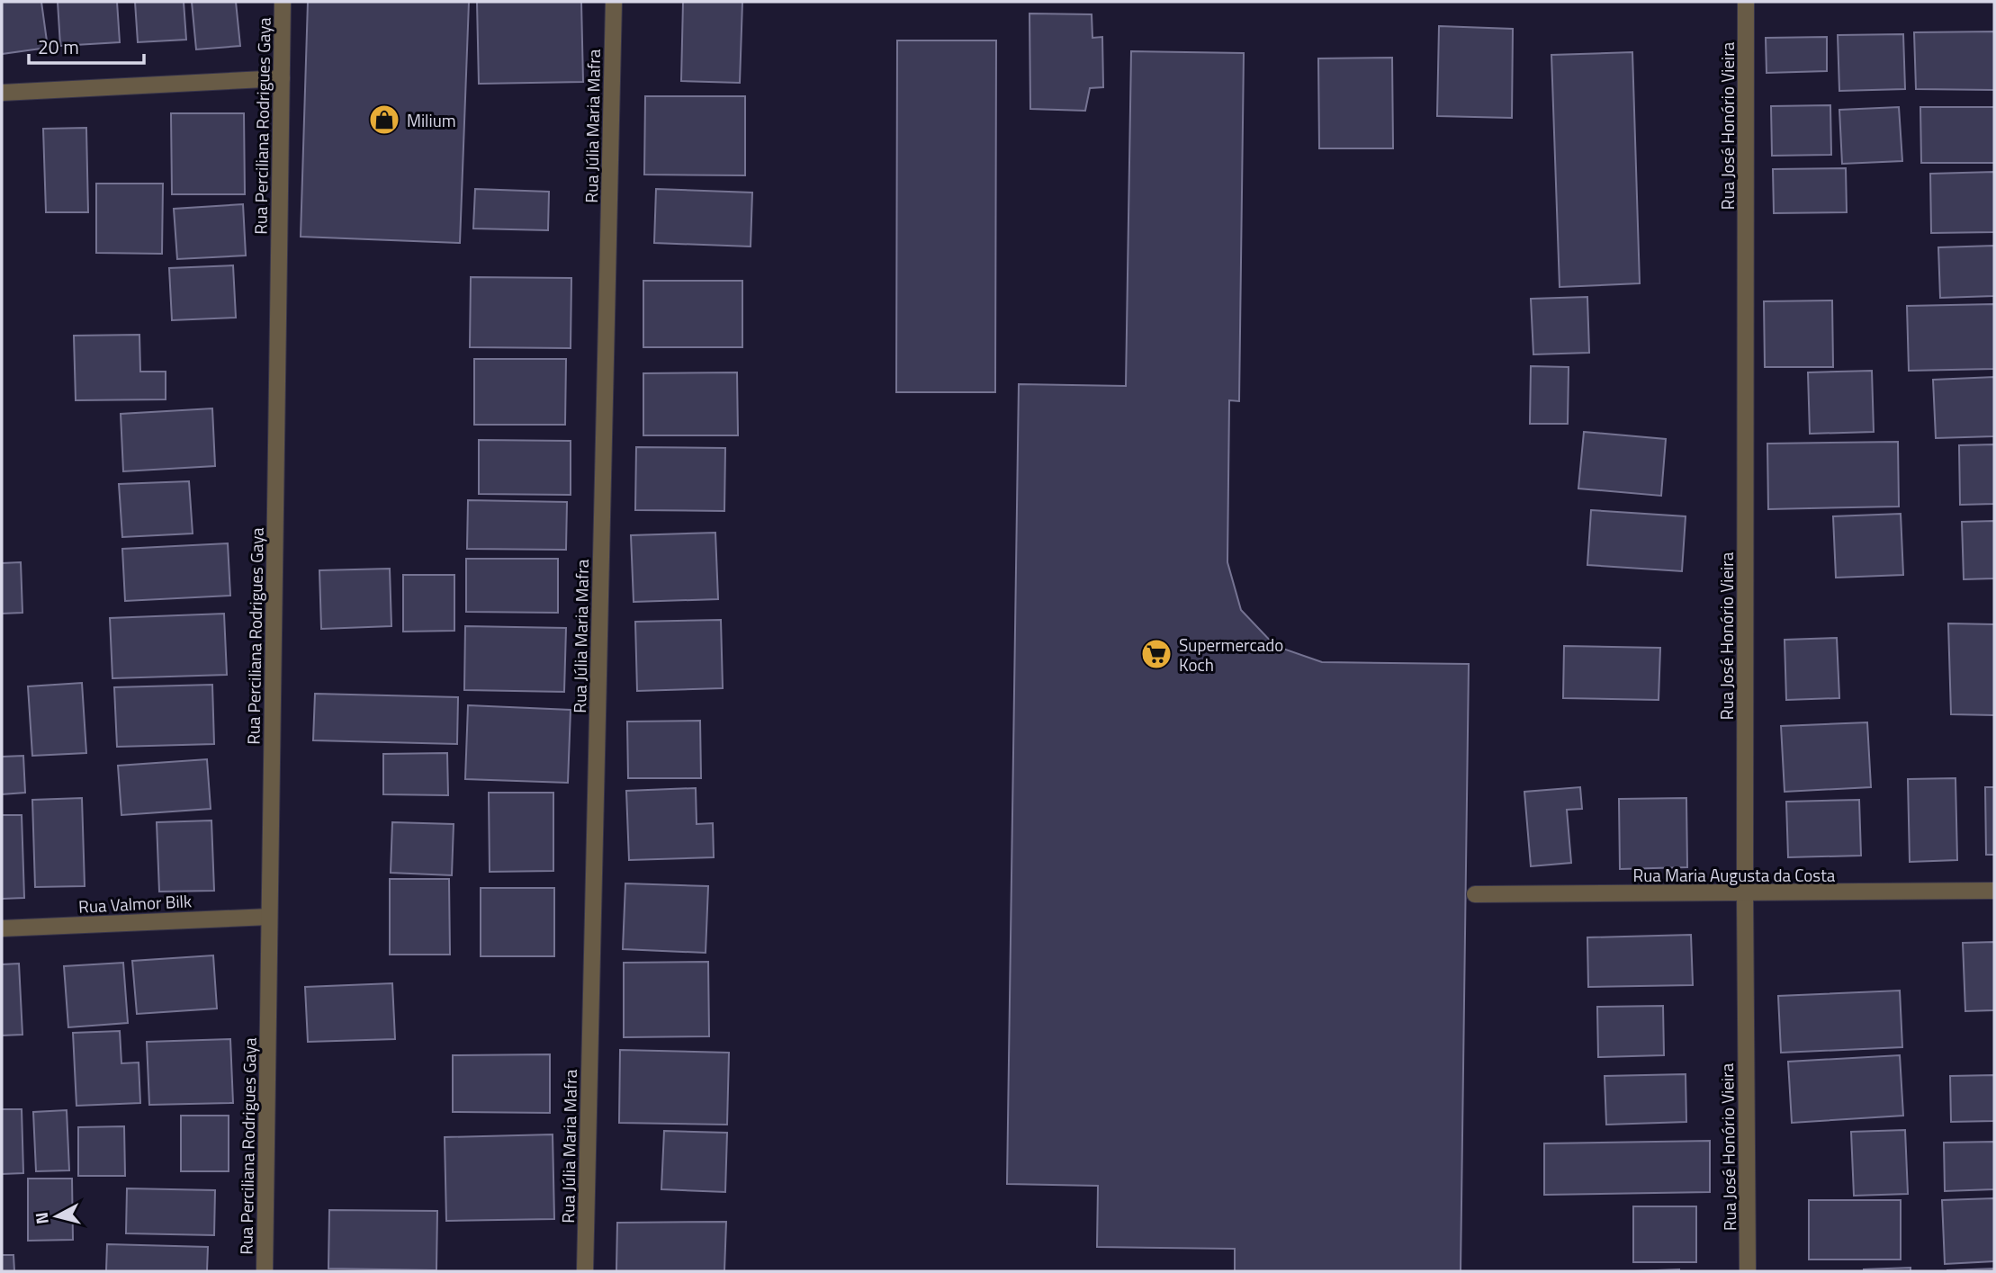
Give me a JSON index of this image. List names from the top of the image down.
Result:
{
  "streets": {
    "street": [
      "Rua Perciliana Rodrigues Gaya",
      "Rua Júlia Maria Mafra",
      "Rua José Honório Vieira",
      "Rua Maria Augusta da Costa",
      "Rua Valmor Bilk"
    ]
  },
  "crossings": [
    ["Rua Perciliana Rodrigues Gaya", "Rua Valmor Bilk"],
    ["Rua José Honório Vieira", "Rua Maria Augusta da Costa"]
  ],
  "places": {
    "shop": ["Milium"],
    "supermarket": ["Supermercado Koch"]
  },
  "scale_bar": "20 m",
  "north": "left"
}
